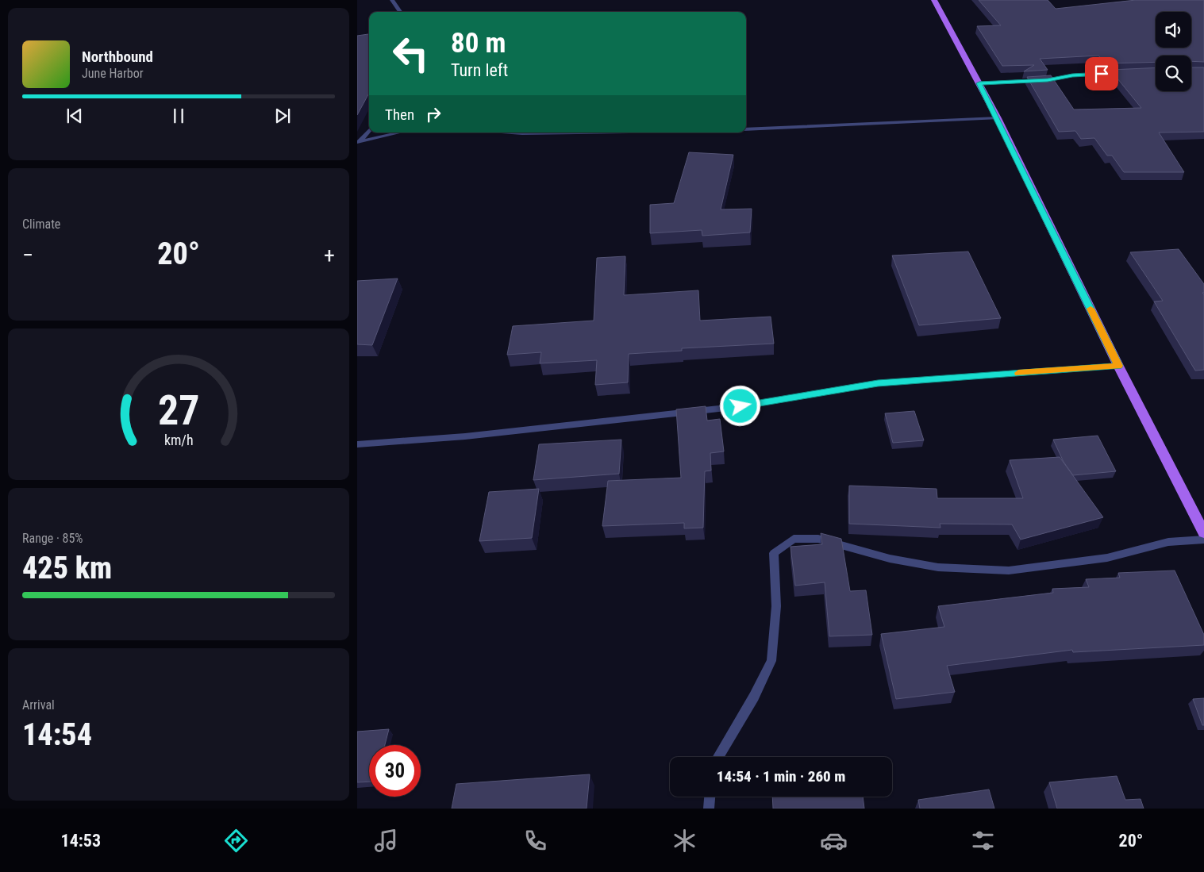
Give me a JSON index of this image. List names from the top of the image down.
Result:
{
  "page": {
    "turn": ["80 m", "Turn left"],
    "song": ["Northbound", "June Harbor"],
    "then": "Then",
    "tile": [
      "Climate",
      ["Range · 85%", "425 km"],
      ["Arrival", "14:54"]
    ],
    "heat": ["−", "20°", "+"],
    "limit": "30",
    "trip": "14:54 · 1 min · 260 m",
    "tabs": ["14:53", "20°"],
    "gauge": ["27", "km/h"]
  }
}
